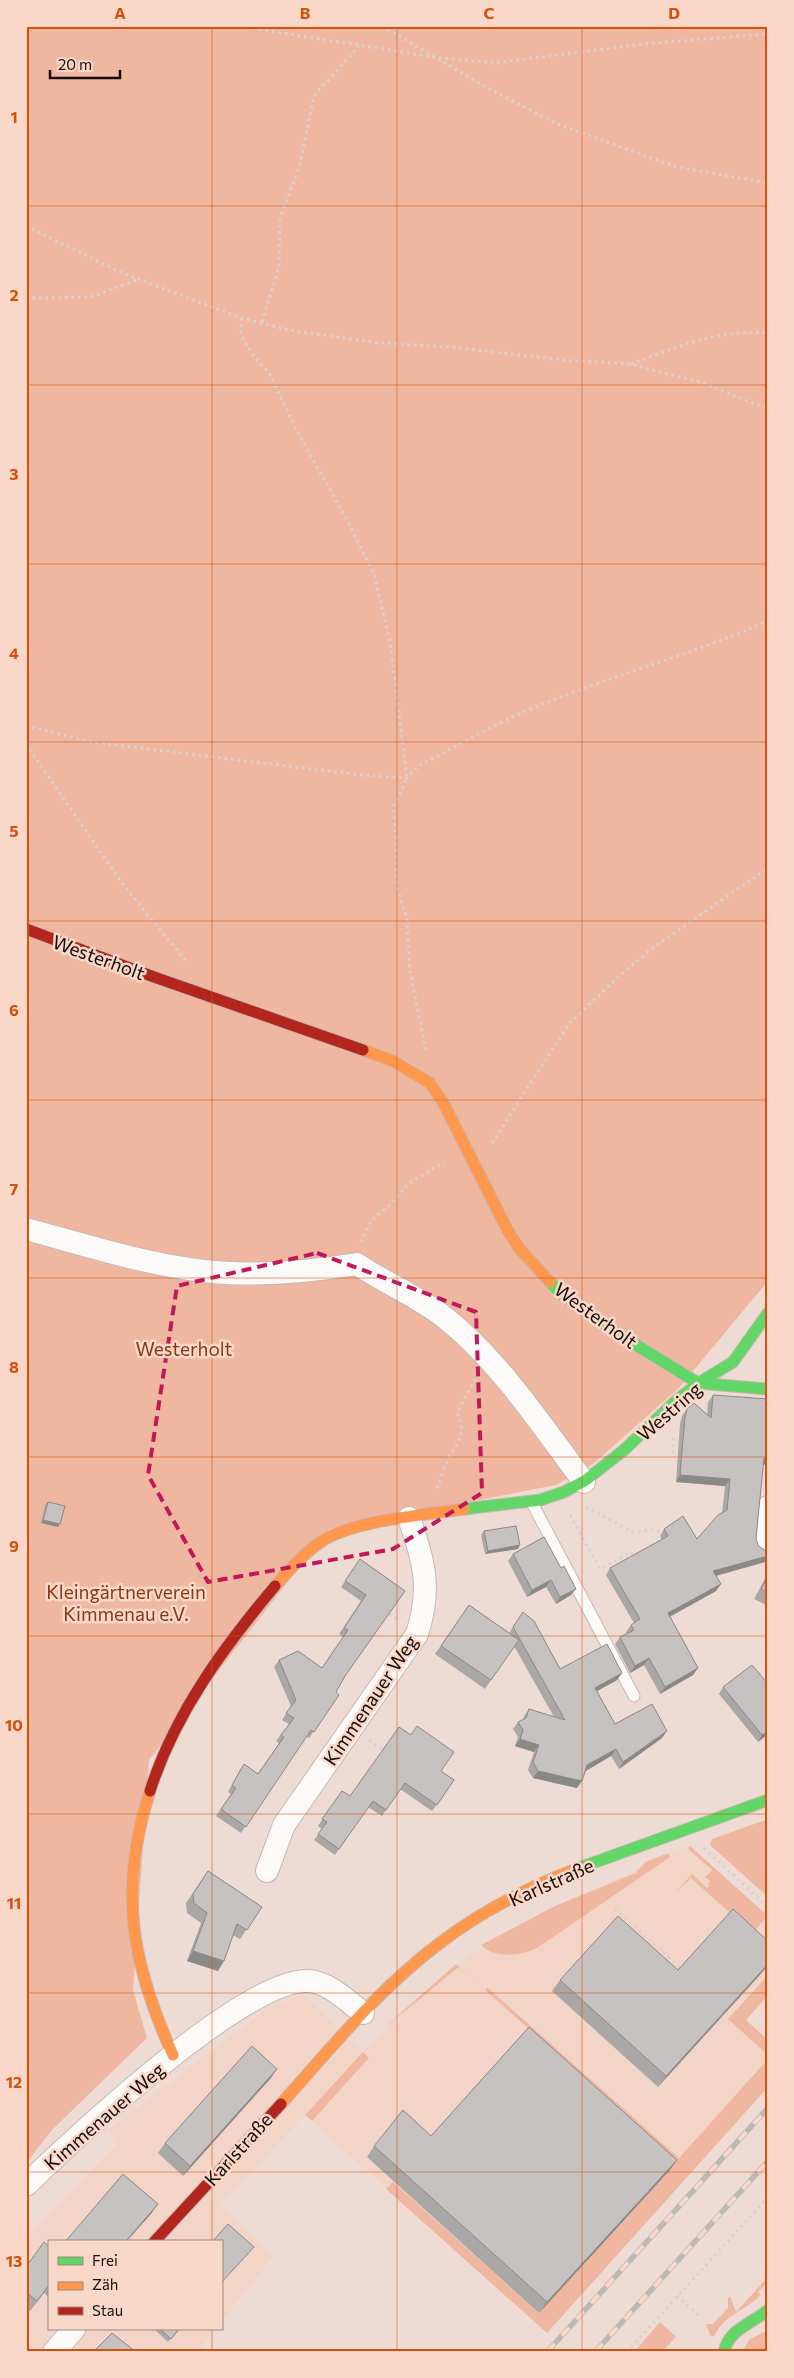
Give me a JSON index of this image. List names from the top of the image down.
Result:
{
  "streets": {
    "street": [
      "Westerholt",
      "Westring",
      "Kimmenauer Weg",
      "Karlstraße"
    ]
  },
  "crossings": [
    ["Westerholt", "Westring"],
    ["Westring", "Kimmenauer Weg"]
  ],
  "parks": ["Westerholt", "Kleingärtnerverein Kimmenau e.V."],
  "legend": ["Frei", "Zäh", "Stau"],
  "scale_bar": "20 m",
  "grid": {
    "columns": [
      "A",
      "B",
      "C",
      "D"
    ],
    "rows": [
      "1",
      "2",
      "3",
      "4",
      "5",
      "6",
      "7",
      "8",
      "9",
      "10",
      "11",
      "12",
      "13"
    ]
  }
}
